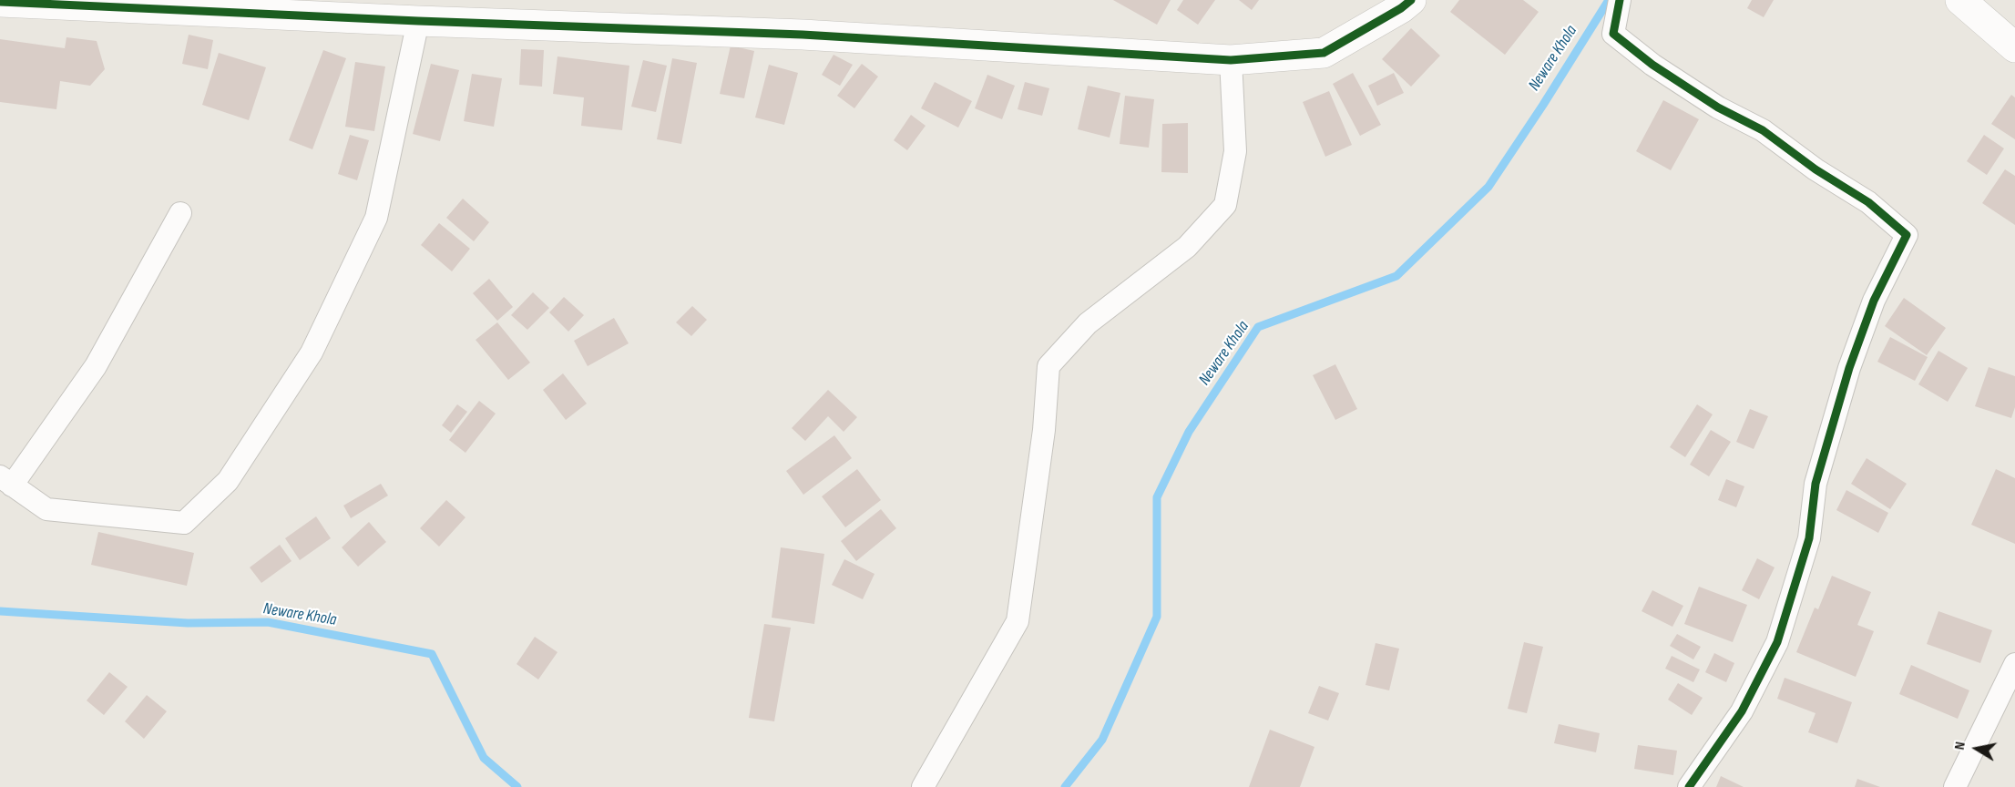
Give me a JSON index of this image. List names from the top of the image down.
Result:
{
  "water": ["Neware Khola"],
  "north": "left"
}
